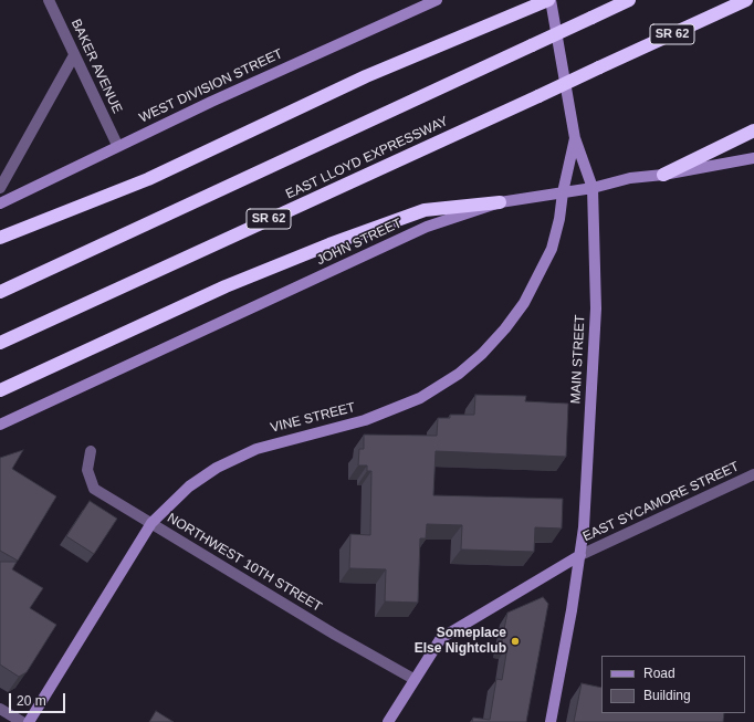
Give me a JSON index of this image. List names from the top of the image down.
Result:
{
  "streets": {
    "highway": ["SR 62", "EAST LLOYD EXPRESSWAY"],
    "main road": [
      "WEST DIVISION STREET",
      "JOHN STREET",
      "MAIN STREET",
      "VINE STREET"
    ],
    "street": ["BAKER AVENUE", "EAST SYCAMORE STREET", "NORTHWEST 10TH STREET"]
  },
  "crossings": [
    ["BAKER AVENUE", "WEST DIVISION STREET"],
    ["JOHN STREET", "MAIN STREET"],
    ["JOHN STREET", "VINE STREET"],
    ["MAIN STREET", "VINE STREET"],
    ["MAIN STREET", "EAST SYCAMORE STREET"],
    ["VINE STREET", "NORTHWEST 10TH STREET"]
  ],
  "places": ["Someplace Else Nightclub"],
  "legend": ["Road", "Building"],
  "scale_bar": "20 m"
}
